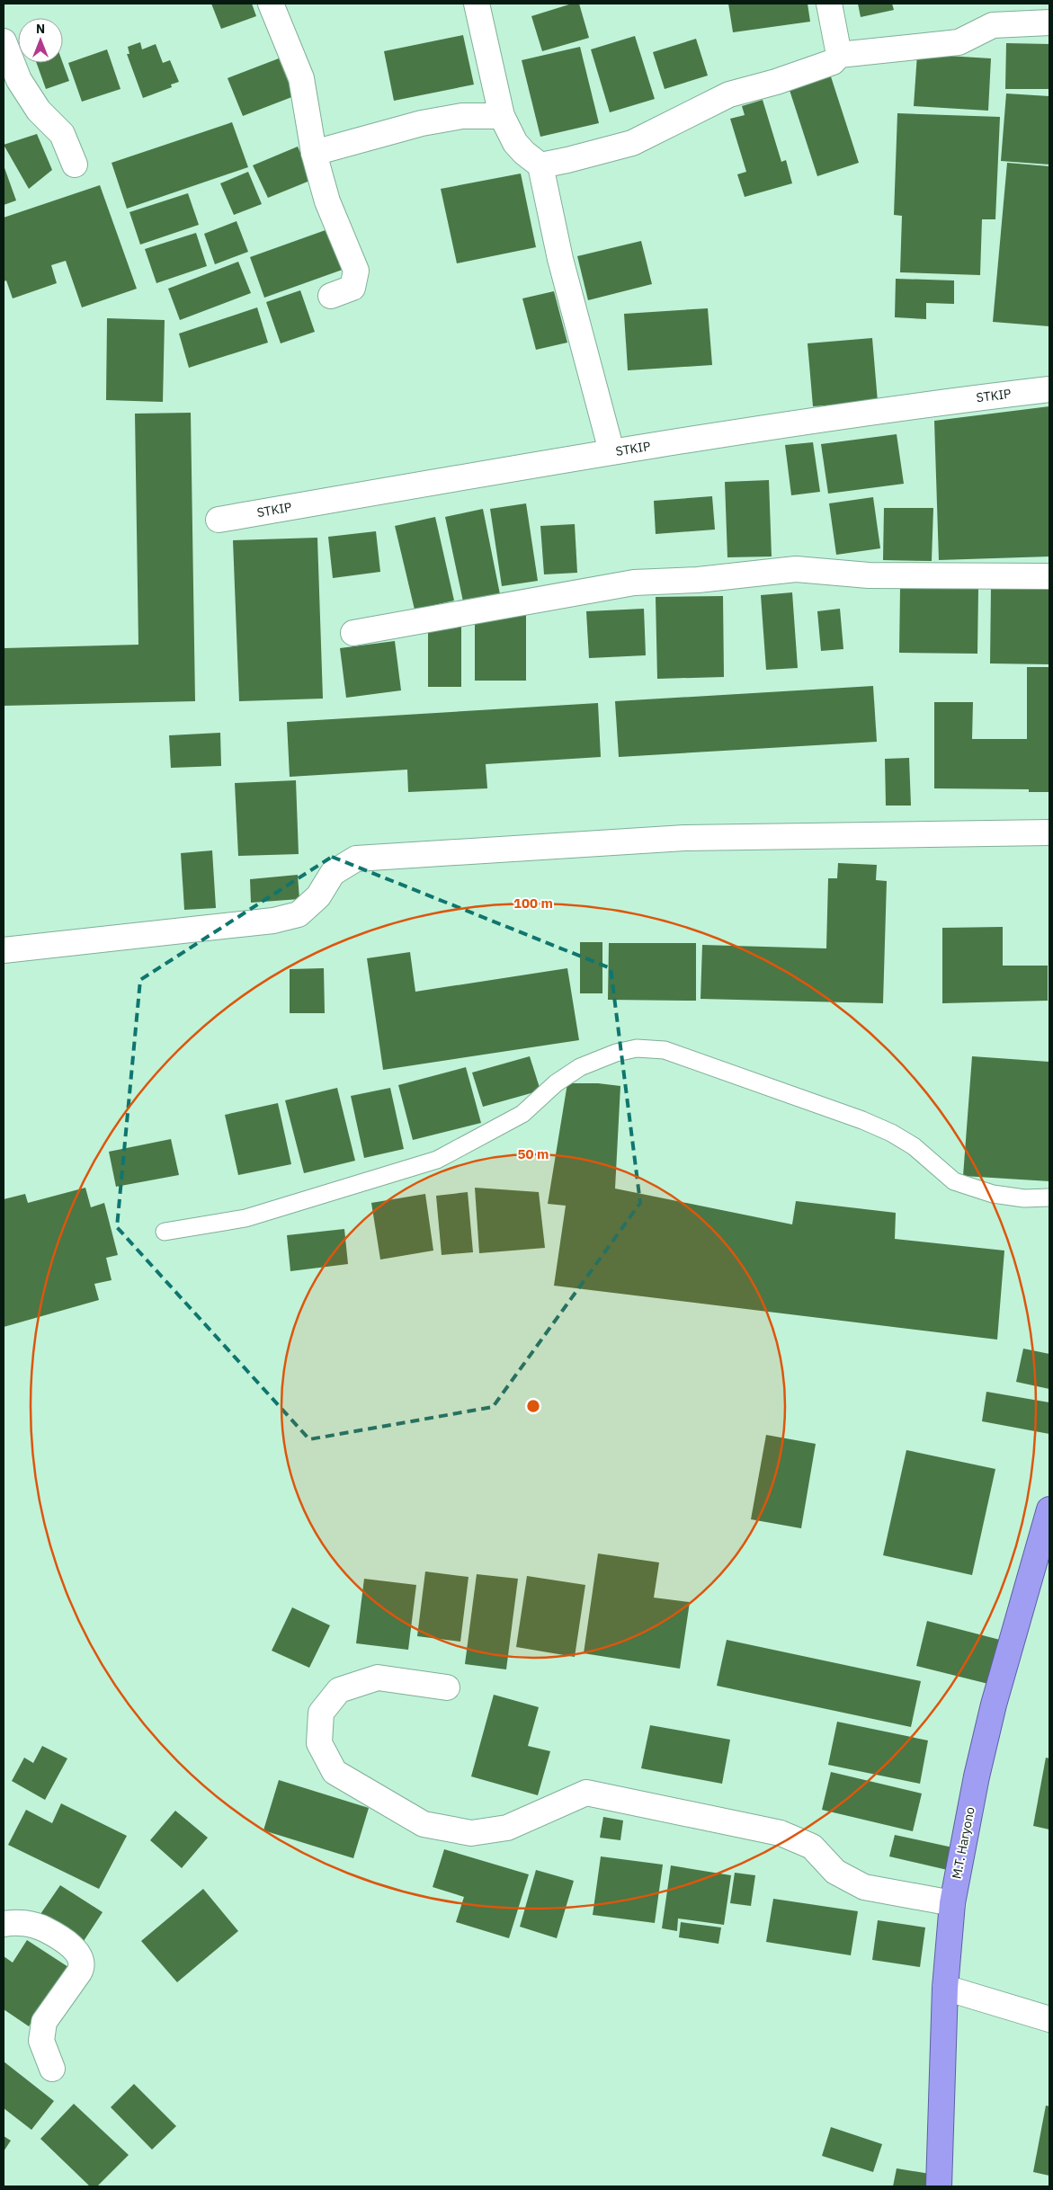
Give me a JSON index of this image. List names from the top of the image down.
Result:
{
  "streets": {
    "highway": ["M.T. Haryono"],
    "street": ["STKIP"]
  },
  "north": "top",
  "rings": ["100 m", "50 m"]
}
